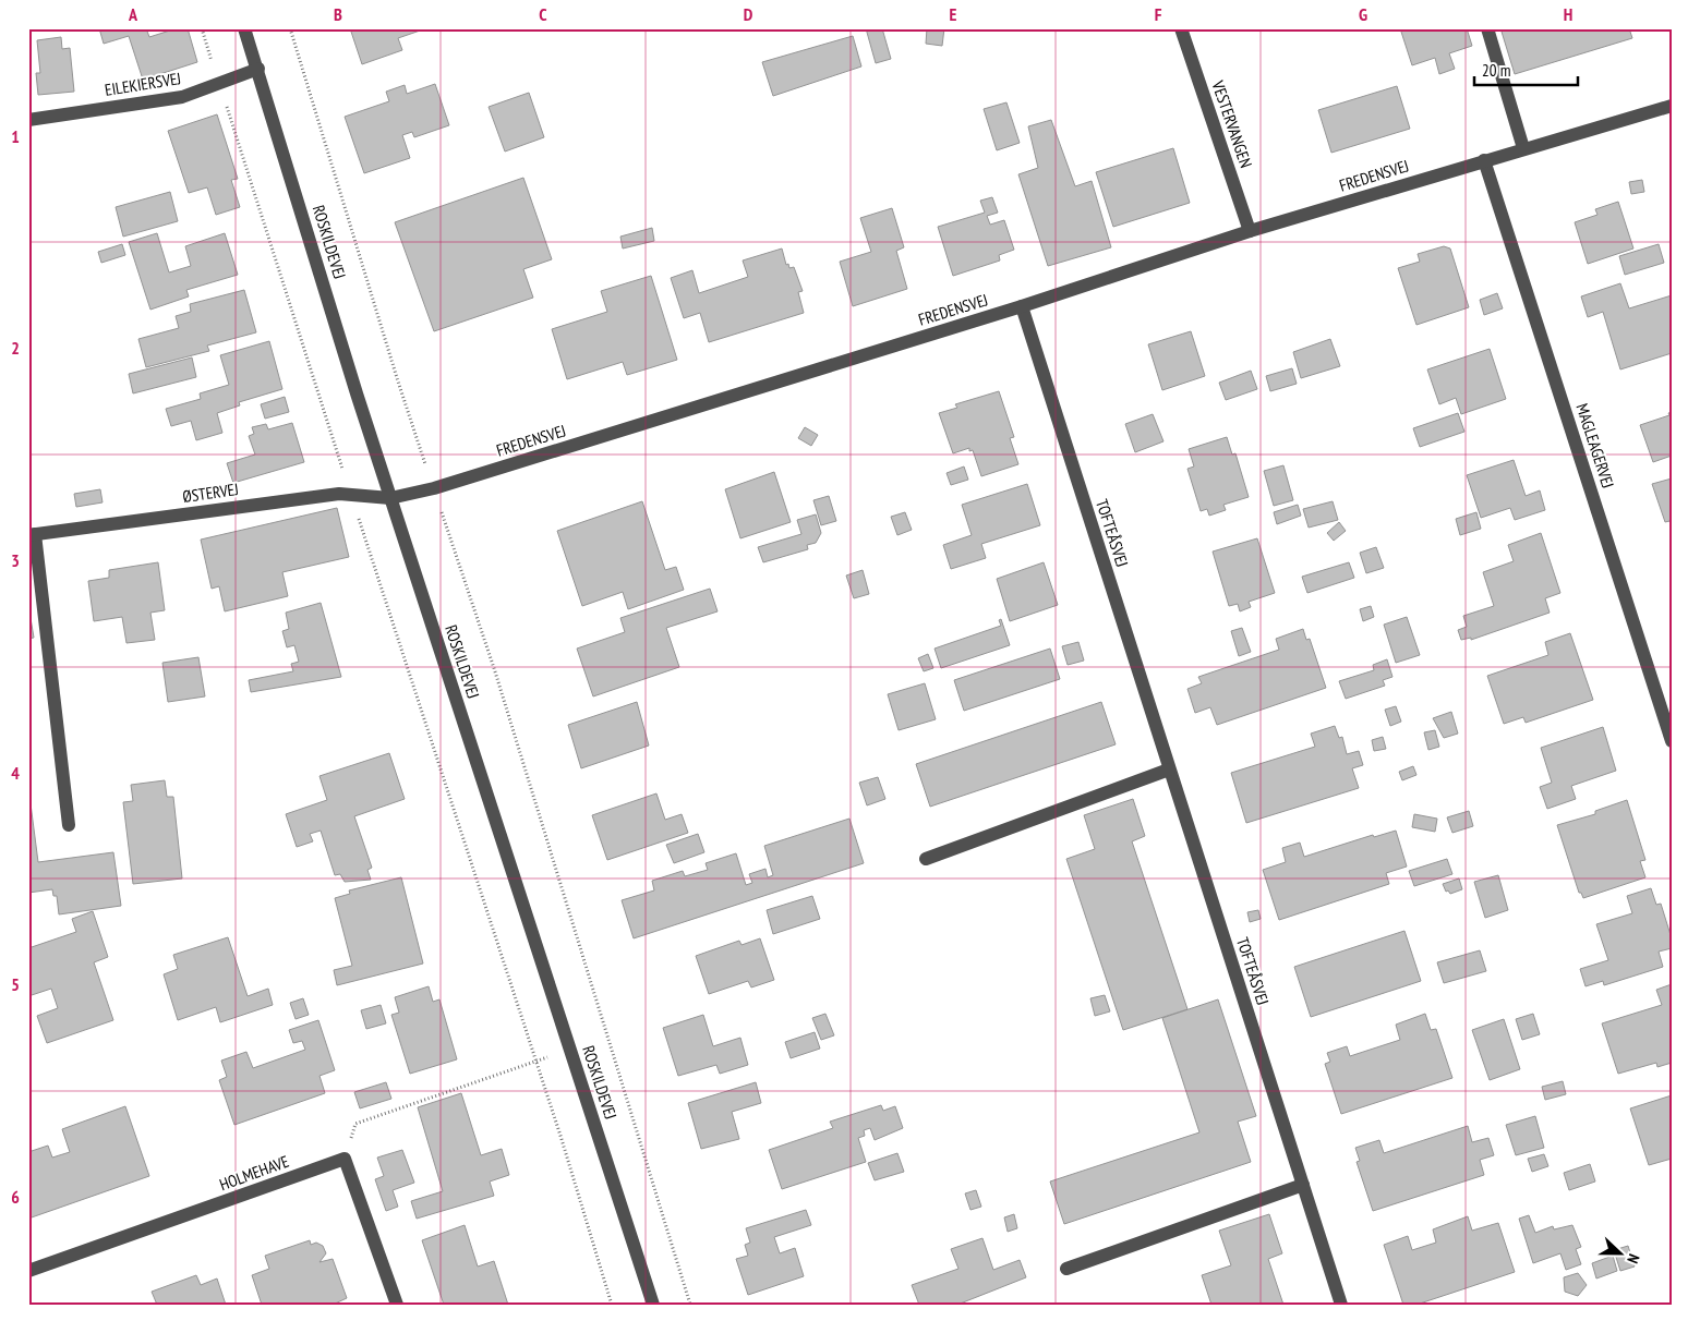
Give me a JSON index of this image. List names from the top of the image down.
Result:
{
  "streets": {
    "street": [
      "EILEKIERSVEJ",
      "VESTERVANGEN",
      "FREDENSVEJ",
      "ROSKILDEVEJ",
      "MAGLEAGERVEJ",
      "ØSTERVEJ",
      "TOFTEÅSVEJ",
      "HOLMEHAVE"
    ]
  },
  "crossings": [
    ["EILEKIERSVEJ", "ROSKILDEVEJ"],
    ["VESTERVANGEN", "FREDENSVEJ"],
    ["FREDENSVEJ", "ROSKILDEVEJ"],
    ["FREDENSVEJ", "MAGLEAGERVEJ"],
    ["FREDENSVEJ", "ØSTERVEJ"],
    ["FREDENSVEJ", "TOFTEÅSVEJ"],
    ["ROSKILDEVEJ", "ØSTERVEJ"]
  ],
  "scale_bar": "20 m",
  "north": "right",
  "grid": {
    "columns": [
      "A",
      "B",
      "C",
      "D",
      "E",
      "F",
      "G",
      "H"
    ],
    "rows": [
      "1",
      "2",
      "3",
      "4",
      "5",
      "6"
    ]
  }
}
